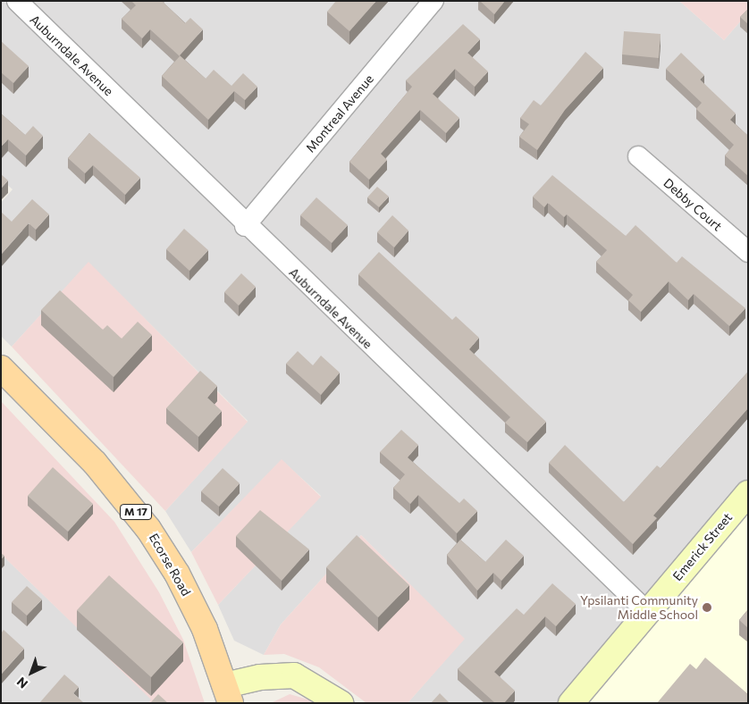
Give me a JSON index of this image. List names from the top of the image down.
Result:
{
  "streets": {
    "main road": ["M 17", "Ecorse Road"],
    "street": [
      "Auburndale Avenue",
      "Montreal Avenue",
      "Debby Court",
      "Emerick Street"
    ]
  },
  "crossings": [
    ["Auburndale Avenue", "Montreal Avenue"],
    ["Auburndale Avenue", "Emerick Street"]
  ],
  "places": ["Ypsilanti Community Middle School"],
  "north": "bottom left"
}
